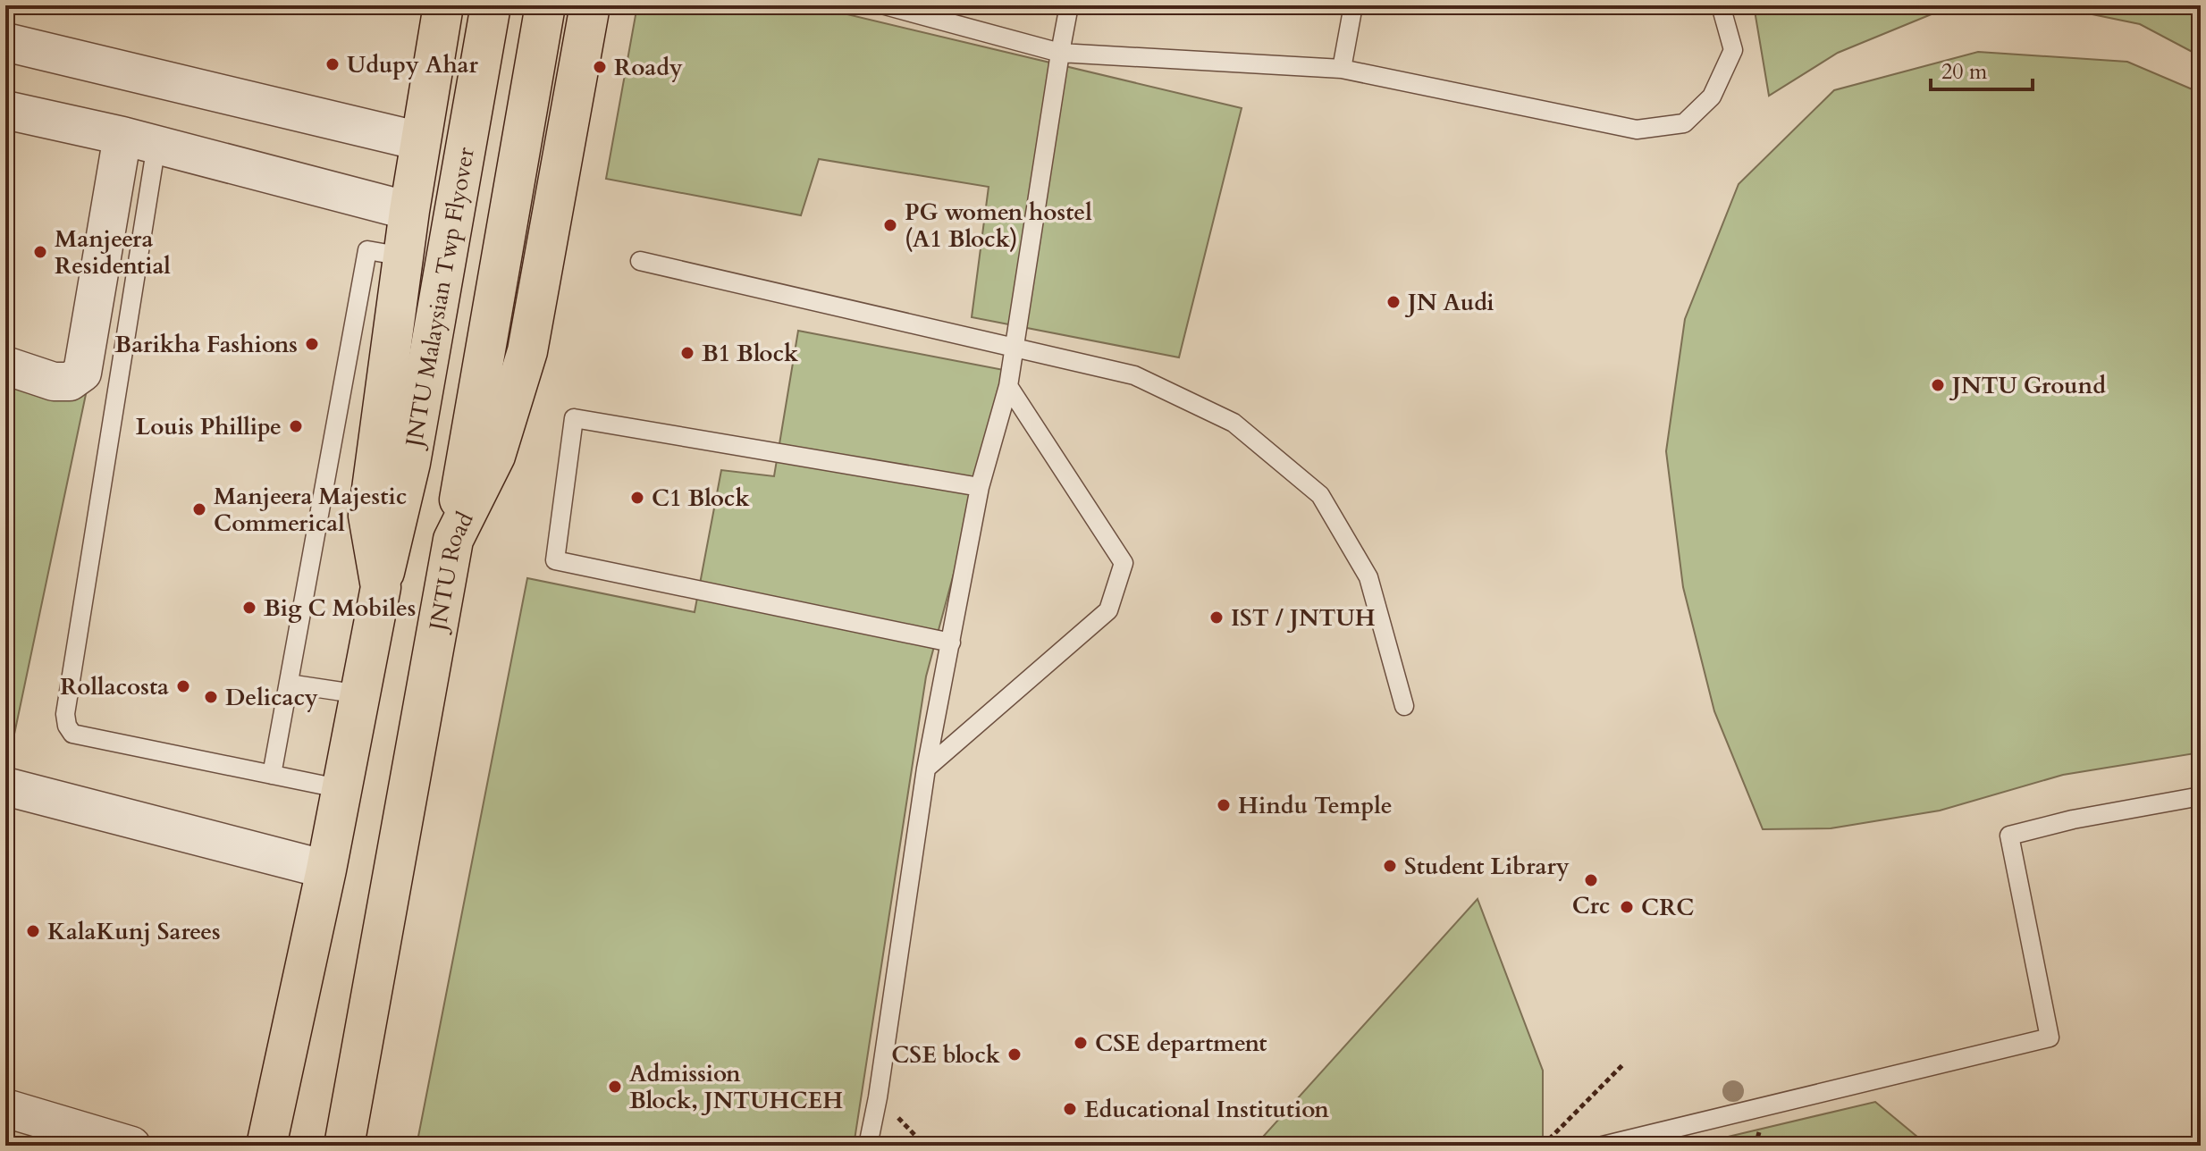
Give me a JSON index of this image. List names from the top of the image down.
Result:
{
  "streets": {
    "main road": ["JNTU Malaysian Twp Flyover", "JNTU Road"]
  },
  "places": [
    "Udupy Ahar",
    "Roady",
    "PG women hostel (A1 Block)",
    "Manjeera Residential",
    "JN Audi",
    "Barikha Fashions",
    "B1 Block",
    "JNTU Ground",
    "Louis Phillipe",
    "C1 Block",
    "Manjeera Majestic Commerical",
    "Big C Mobiles",
    "IST / JNTUH",
    "Rollacosta",
    "Delicacy",
    "Hindu Temple",
    "Student Library",
    "Crc",
    "CRC",
    "KalaKunj Sarees",
    "CSE department",
    "CSE block",
    "Admission Block, JNTUHCEH",
    "Educational Institution"
  ],
  "scale_bar": "20 m"
}
